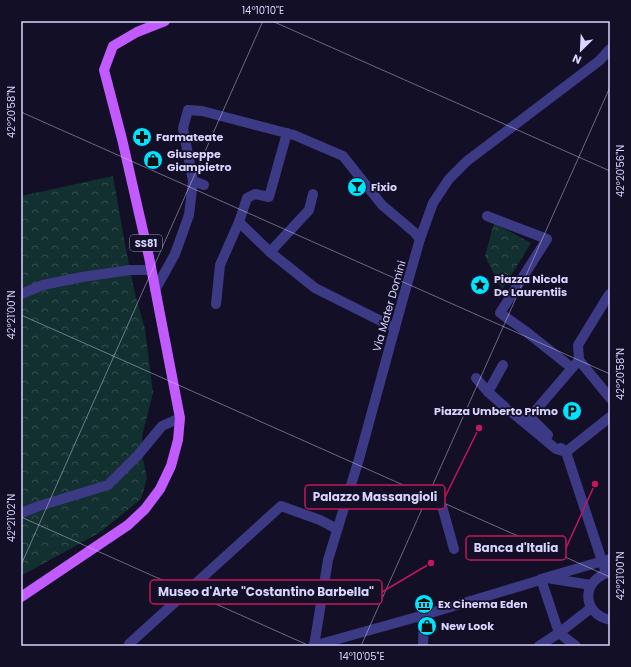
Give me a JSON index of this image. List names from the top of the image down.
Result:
{
  "streets": {
    "main road": ["SS81"],
    "street": ["Via Mater Domini"]
  },
  "places": {
    "pharmacy": ["Farmateate"],
    "shop": ["Giuseppe Giampietro", "New Look"],
    "bar": ["Fixio"],
    "place": ["Piazza Nicola De Laurentiis"],
    "parking": ["Piazza Umberto Primo"],
    "other": ["Palazzo Massangioli", "Banca d'Italia", "Museo d'Arte \"Costantino Barbella\""],
    "museum": ["Ex Cinema Eden"]
  },
  "north": "bottom left",
  "coordinates": [
    "14°10'10\"E",
    "42°20'58\"N",
    "42°20'56\"N",
    "42°21'00\"N",
    "42°21'02\"N",
    "14°10'05\"E"
  ]
}
